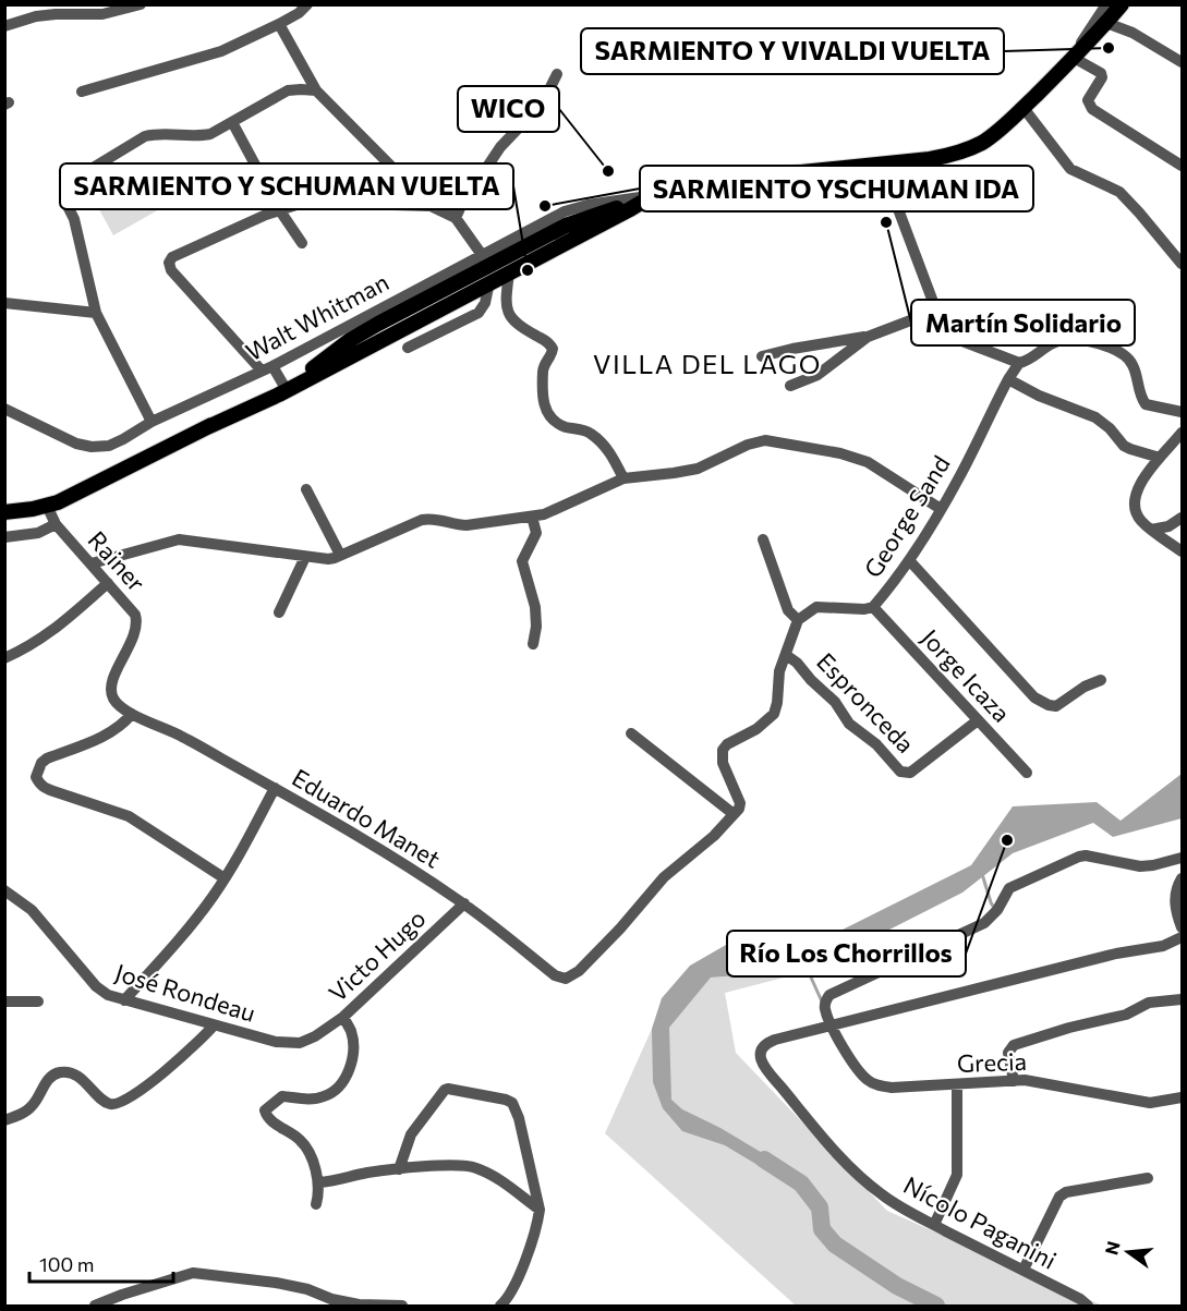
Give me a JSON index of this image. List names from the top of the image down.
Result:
{
  "streets": {
    "street": [
      "Walt Whitman",
      "George Sand",
      "Rainer",
      "Jorge Icaza",
      "Espronceda",
      "Eduardo Manet",
      "Victo Hugo",
      "José Rondeau",
      "Grecia",
      "Nícolo Paganini"
    ]
  },
  "crossings": [
    ["George Sand", "Jorge Icaza"],
    ["Rainer", "Eduardo Manet"],
    ["Jorge Icaza", "Espronceda"],
    ["Eduardo Manet", "Victo Hugo"],
    ["Victo Hugo", "José Rondeau"],
    ["Grecia", "Nícolo Paganini"]
  ],
  "districts": ["VILLA DEL LAGO"],
  "places": [
    "SARMIENTO Y VIVALDI VUELTA",
    "WICO",
    "SARMIENTO YSCHUMAN IDA",
    "Martín Solidario",
    "SARMIENTO Y SCHUMAN VUELTA",
    "Río Los Chorrillos"
  ],
  "scale_bar": "100 m",
  "north": "left"
}
